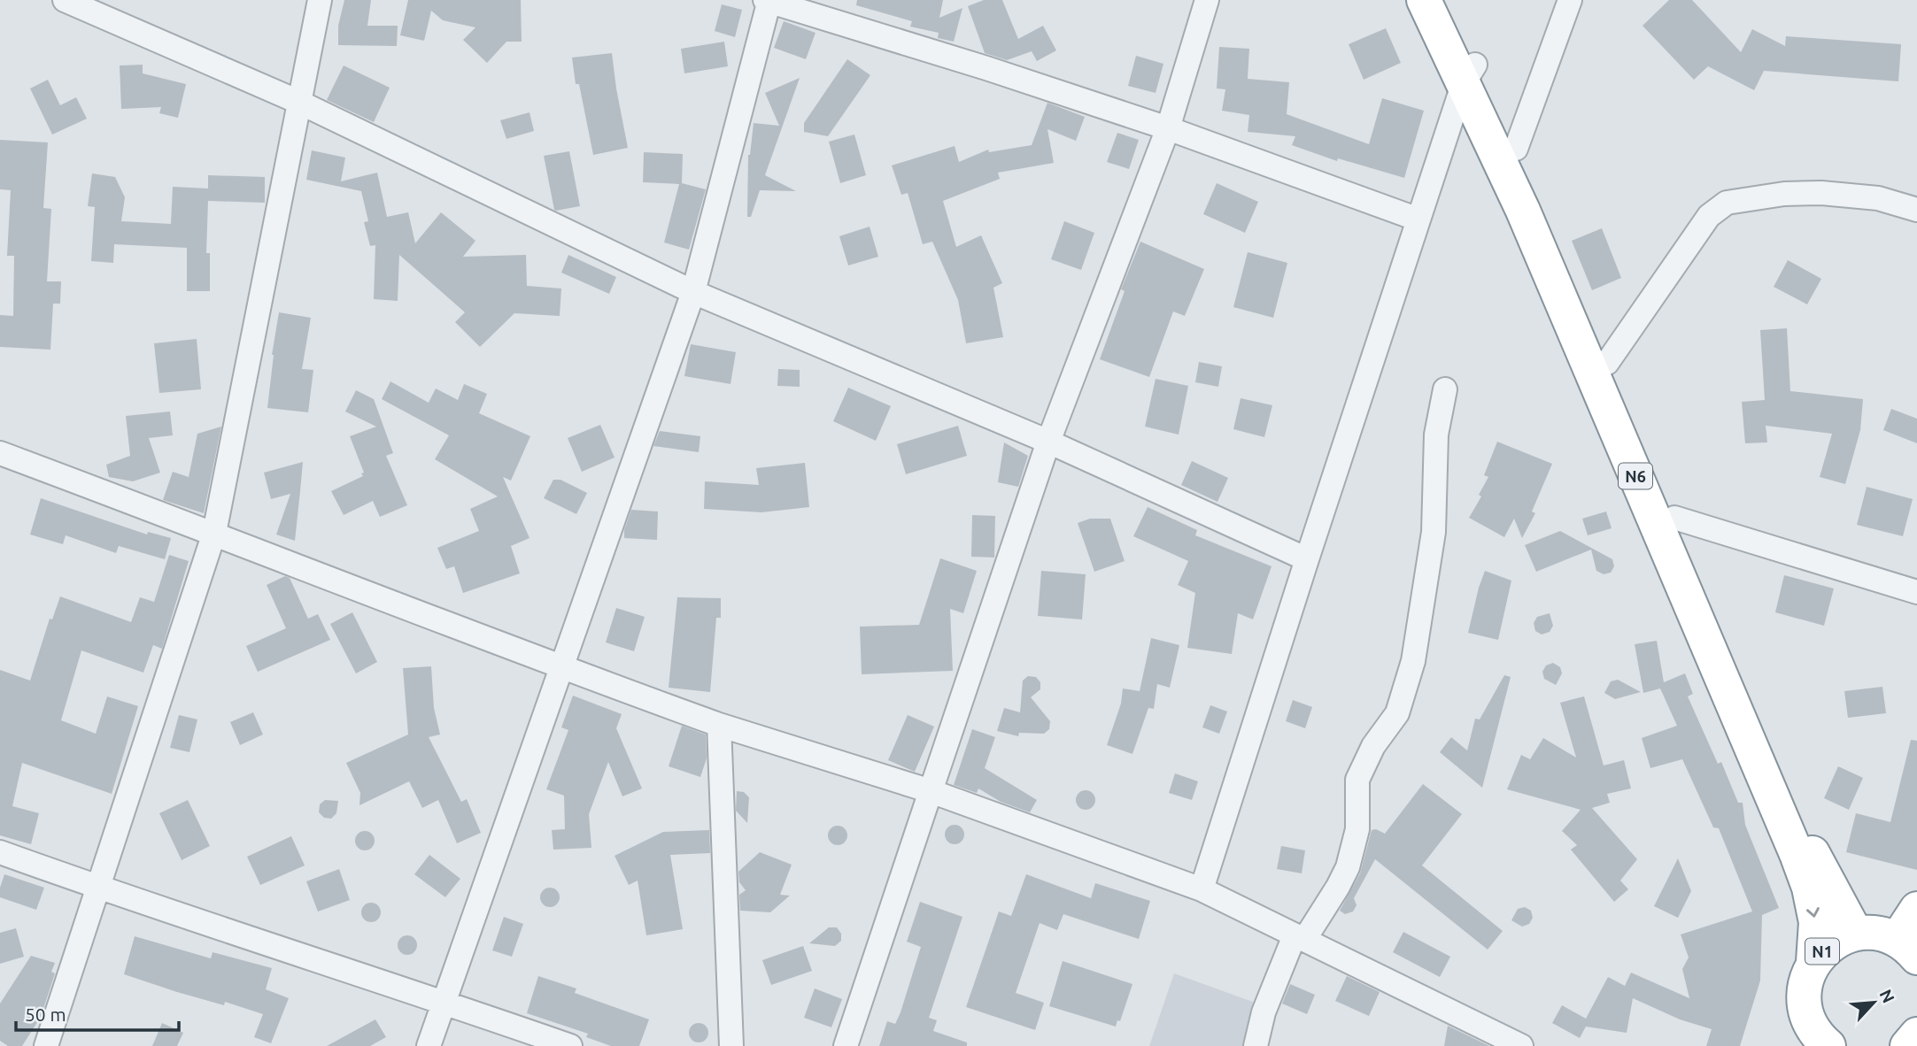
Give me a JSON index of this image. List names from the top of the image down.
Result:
{
  "streets": {
    "highway": ["N6", "N1"]
  },
  "crossings": [
    ["N6", "N1"]
  ],
  "scale_bar": "50 m",
  "north": "top right"
}
